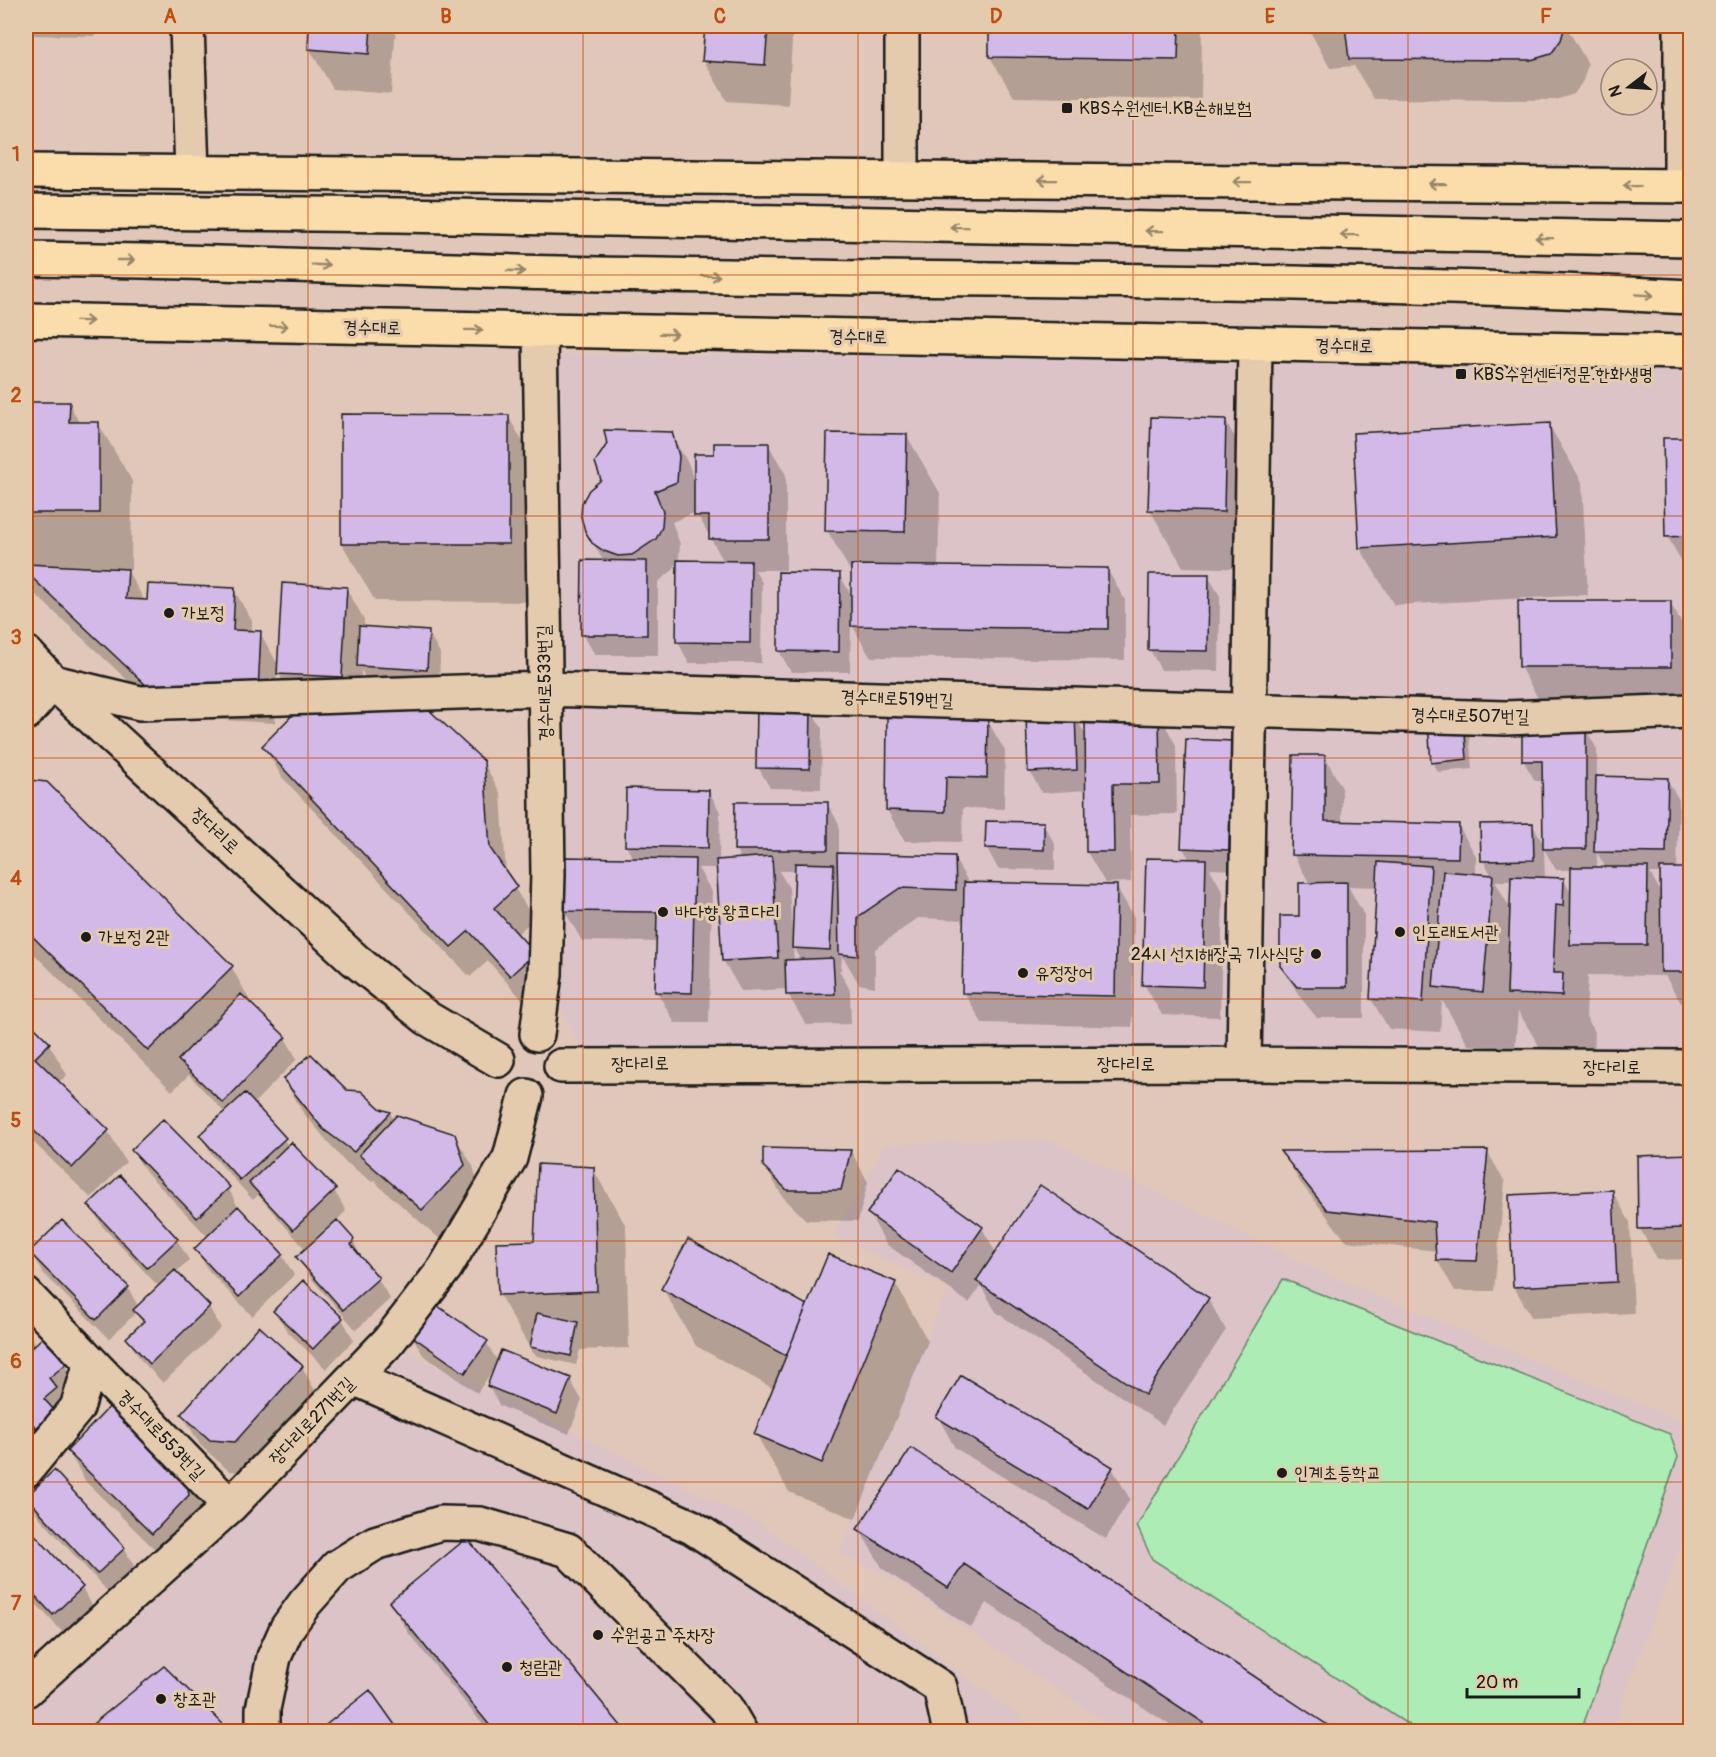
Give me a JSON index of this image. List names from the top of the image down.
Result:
{
  "streets": {
    "main road": ["경수대로"],
    "street": [
      "경수대로533번길",
      "경수대로519번길",
      "경수대로507번길",
      "장다리로",
      "장다리로271번길",
      "경수대로553번길"
    ]
  },
  "crossings": [
    ["경수대로", "경수대로533번길"],
    ["경수대로533번길", "경수대로519번길"],
    ["경수대로533번길", "장다리로"],
    ["경수대로533번길", "장다리로271번길"],
    ["경수대로519번길", "경수대로507번길"],
    ["장다리로", "장다리로271번길"],
    ["장다리로271번길", "경수대로553번길"]
  ],
  "places": {
    "transit": ["KBS수원센터.KB손해보험", "KBS수원센터정문.한화생명"],
    "other": [
      "가보정",
      "바다향 왕코다리",
      "인도래도서관",
      "가보정 2관",
      "24시 선지해장국 기사식당",
      "유정장어",
      "인계초등학교",
      "수원공고 주차장",
      "청람관",
      "창조관"
    ]
  },
  "scale_bar": "20 m",
  "north": "left",
  "grid": {
    "columns": [
      "A",
      "B",
      "C",
      "D",
      "E",
      "F"
    ],
    "rows": [
      "1",
      "2",
      "3",
      "4",
      "5",
      "6",
      "7"
    ]
  }
}
